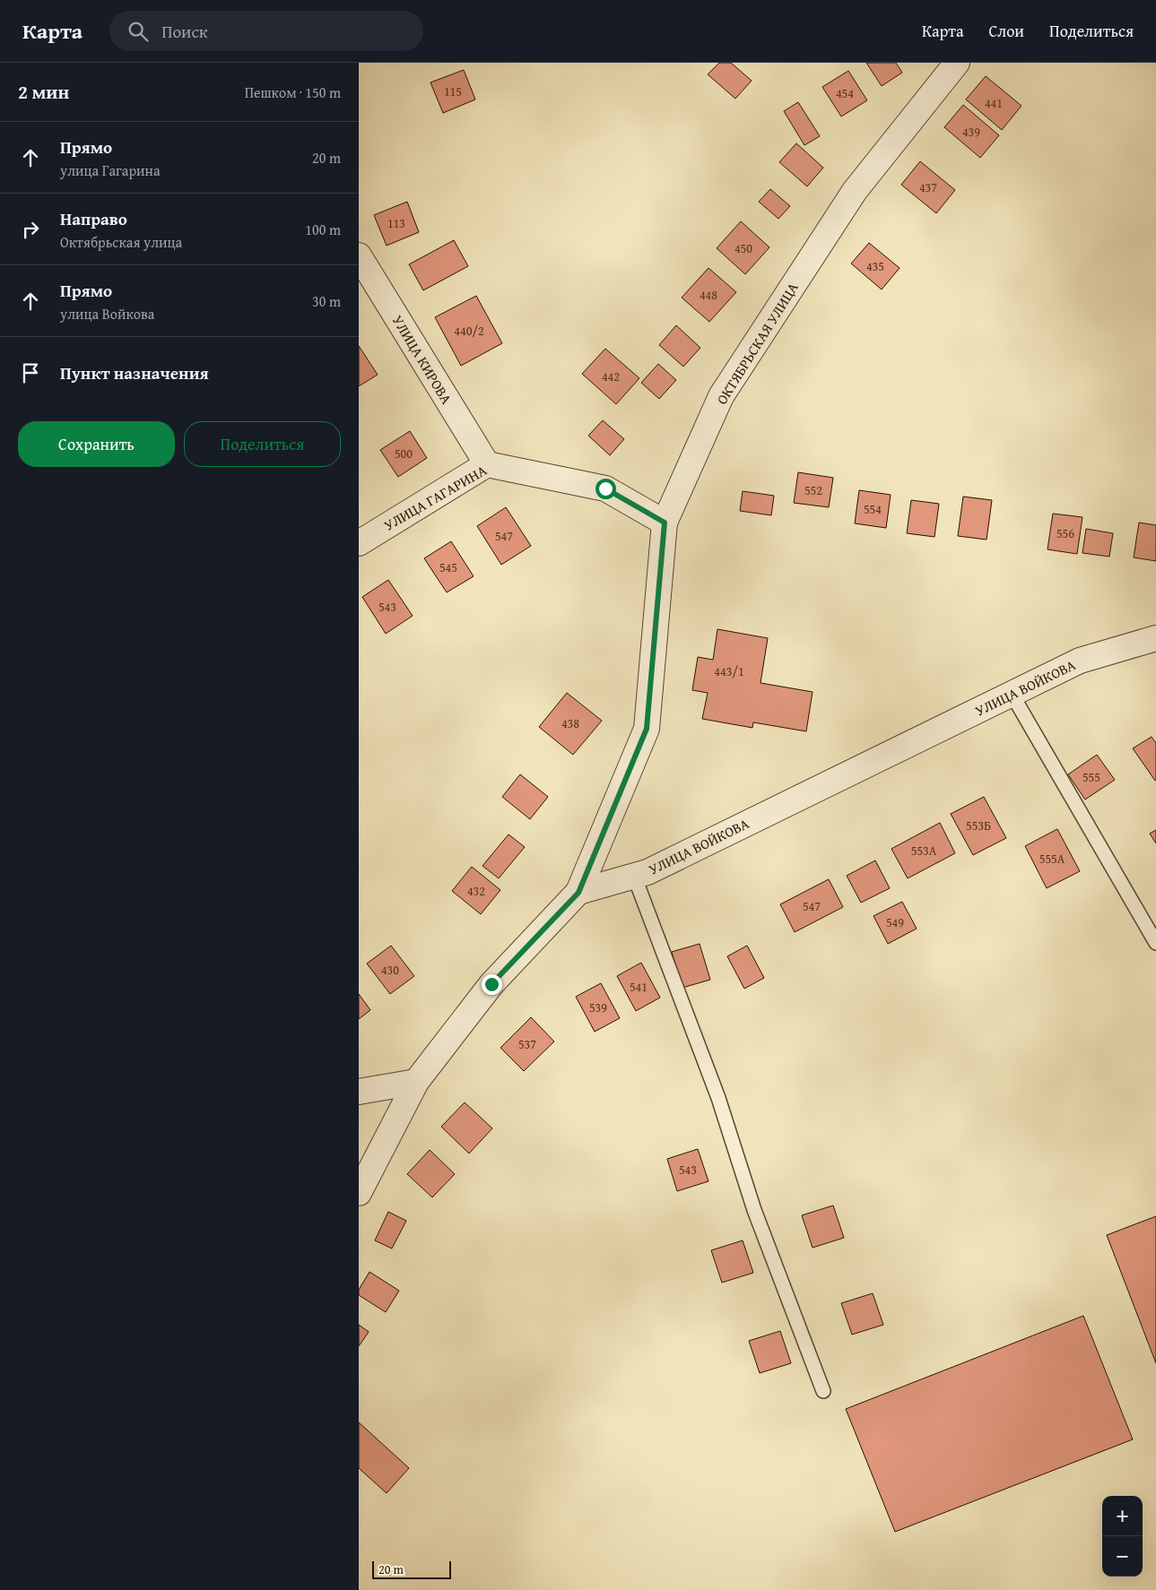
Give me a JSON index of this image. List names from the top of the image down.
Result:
{
  "streets": {
    "street": [
      "ОКТЯБРЬСКАЯ УЛИЦА",
      "УЛИЦА КИРОВА",
      "УЛИЦА ГАГАРИНА",
      "УЛИЦА ВОЙКОВА"
    ]
  },
  "crossings": [
    ["ОКТЯБРЬСКАЯ УЛИЦА", "УЛИЦА ГАГАРИНА"],
    ["ОКТЯБРЬСКАЯ УЛИЦА", "УЛИЦА ВОЙКОВА"],
    ["УЛИЦА КИРОВА", "УЛИЦА ГАГАРИНА"]
  ],
  "house_numbers": [
    "115",
    "454",
    "441",
    "439",
    "437",
    "113",
    "450",
    "435",
    "448",
    "440/2",
    "442",
    "500",
    "552",
    "554",
    "556",
    "547",
    "545",
    "543",
    "443/1",
    "438",
    "555",
    "553Б",
    "553А",
    "555А",
    "432",
    "547",
    "549",
    "430",
    "541",
    "539",
    "537",
    "543"
  ],
  "scale_bar": "20 m",
  "page": {
    "header": "Карта",
    "search": "Поиск",
    "nav": ["Карта", "Слои", "Поделиться"],
    "heading": ["2 мин", "Пешком · 150 m"],
    "list": [
      ["Прямо", "улица Гагарина", "20 m"],
      ["Направо", "Октябрьская улица", "100 m"],
      ["Прямо", "улица Войкова", "30 m"],
      "Пункт назначения"
    ],
    "buttons": ["Сохранить", "Поделиться"],
    "map_buttons": ["+", "−"],
    "scale": "20 m"
  }
}
